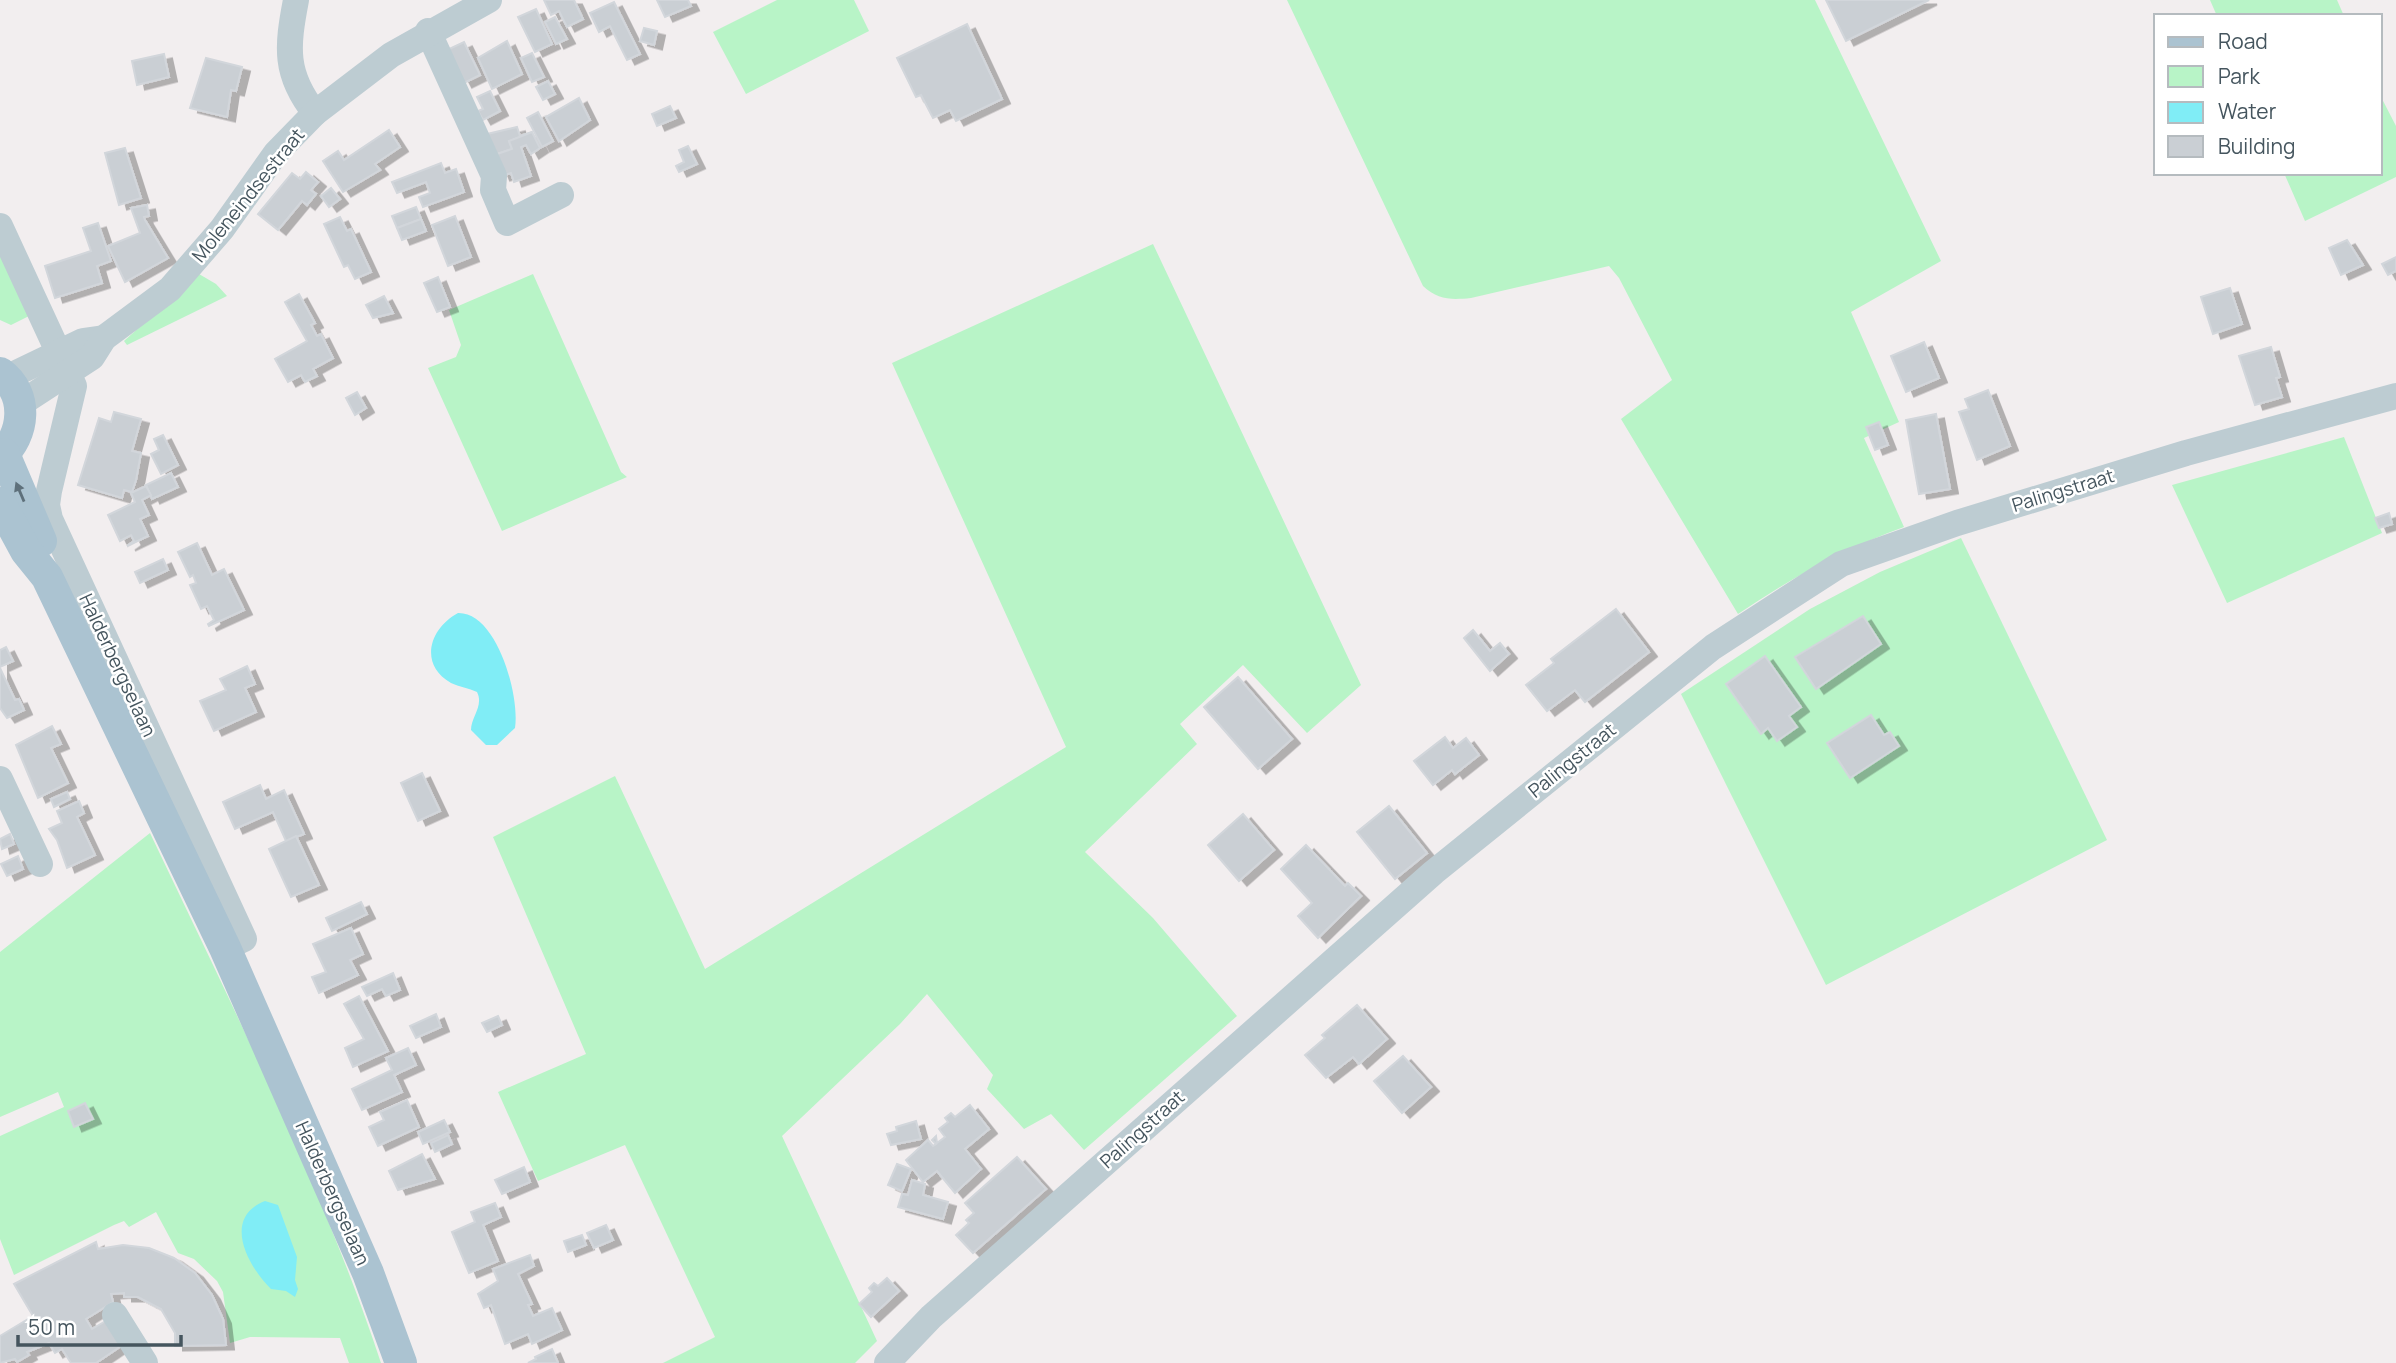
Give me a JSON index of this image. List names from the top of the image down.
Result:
{
  "streets": {
    "main road": ["Halderbergselaan"],
    "street": ["Moleneindsestraat", "Palingstraat"]
  },
  "crossings": [
    ["Moleneindsestraat", "Halderbergselaan"]
  ],
  "legend": [
    "Road",
    "Park",
    "Water",
    "Building"
  ],
  "scale_bar": "50 m"
}
